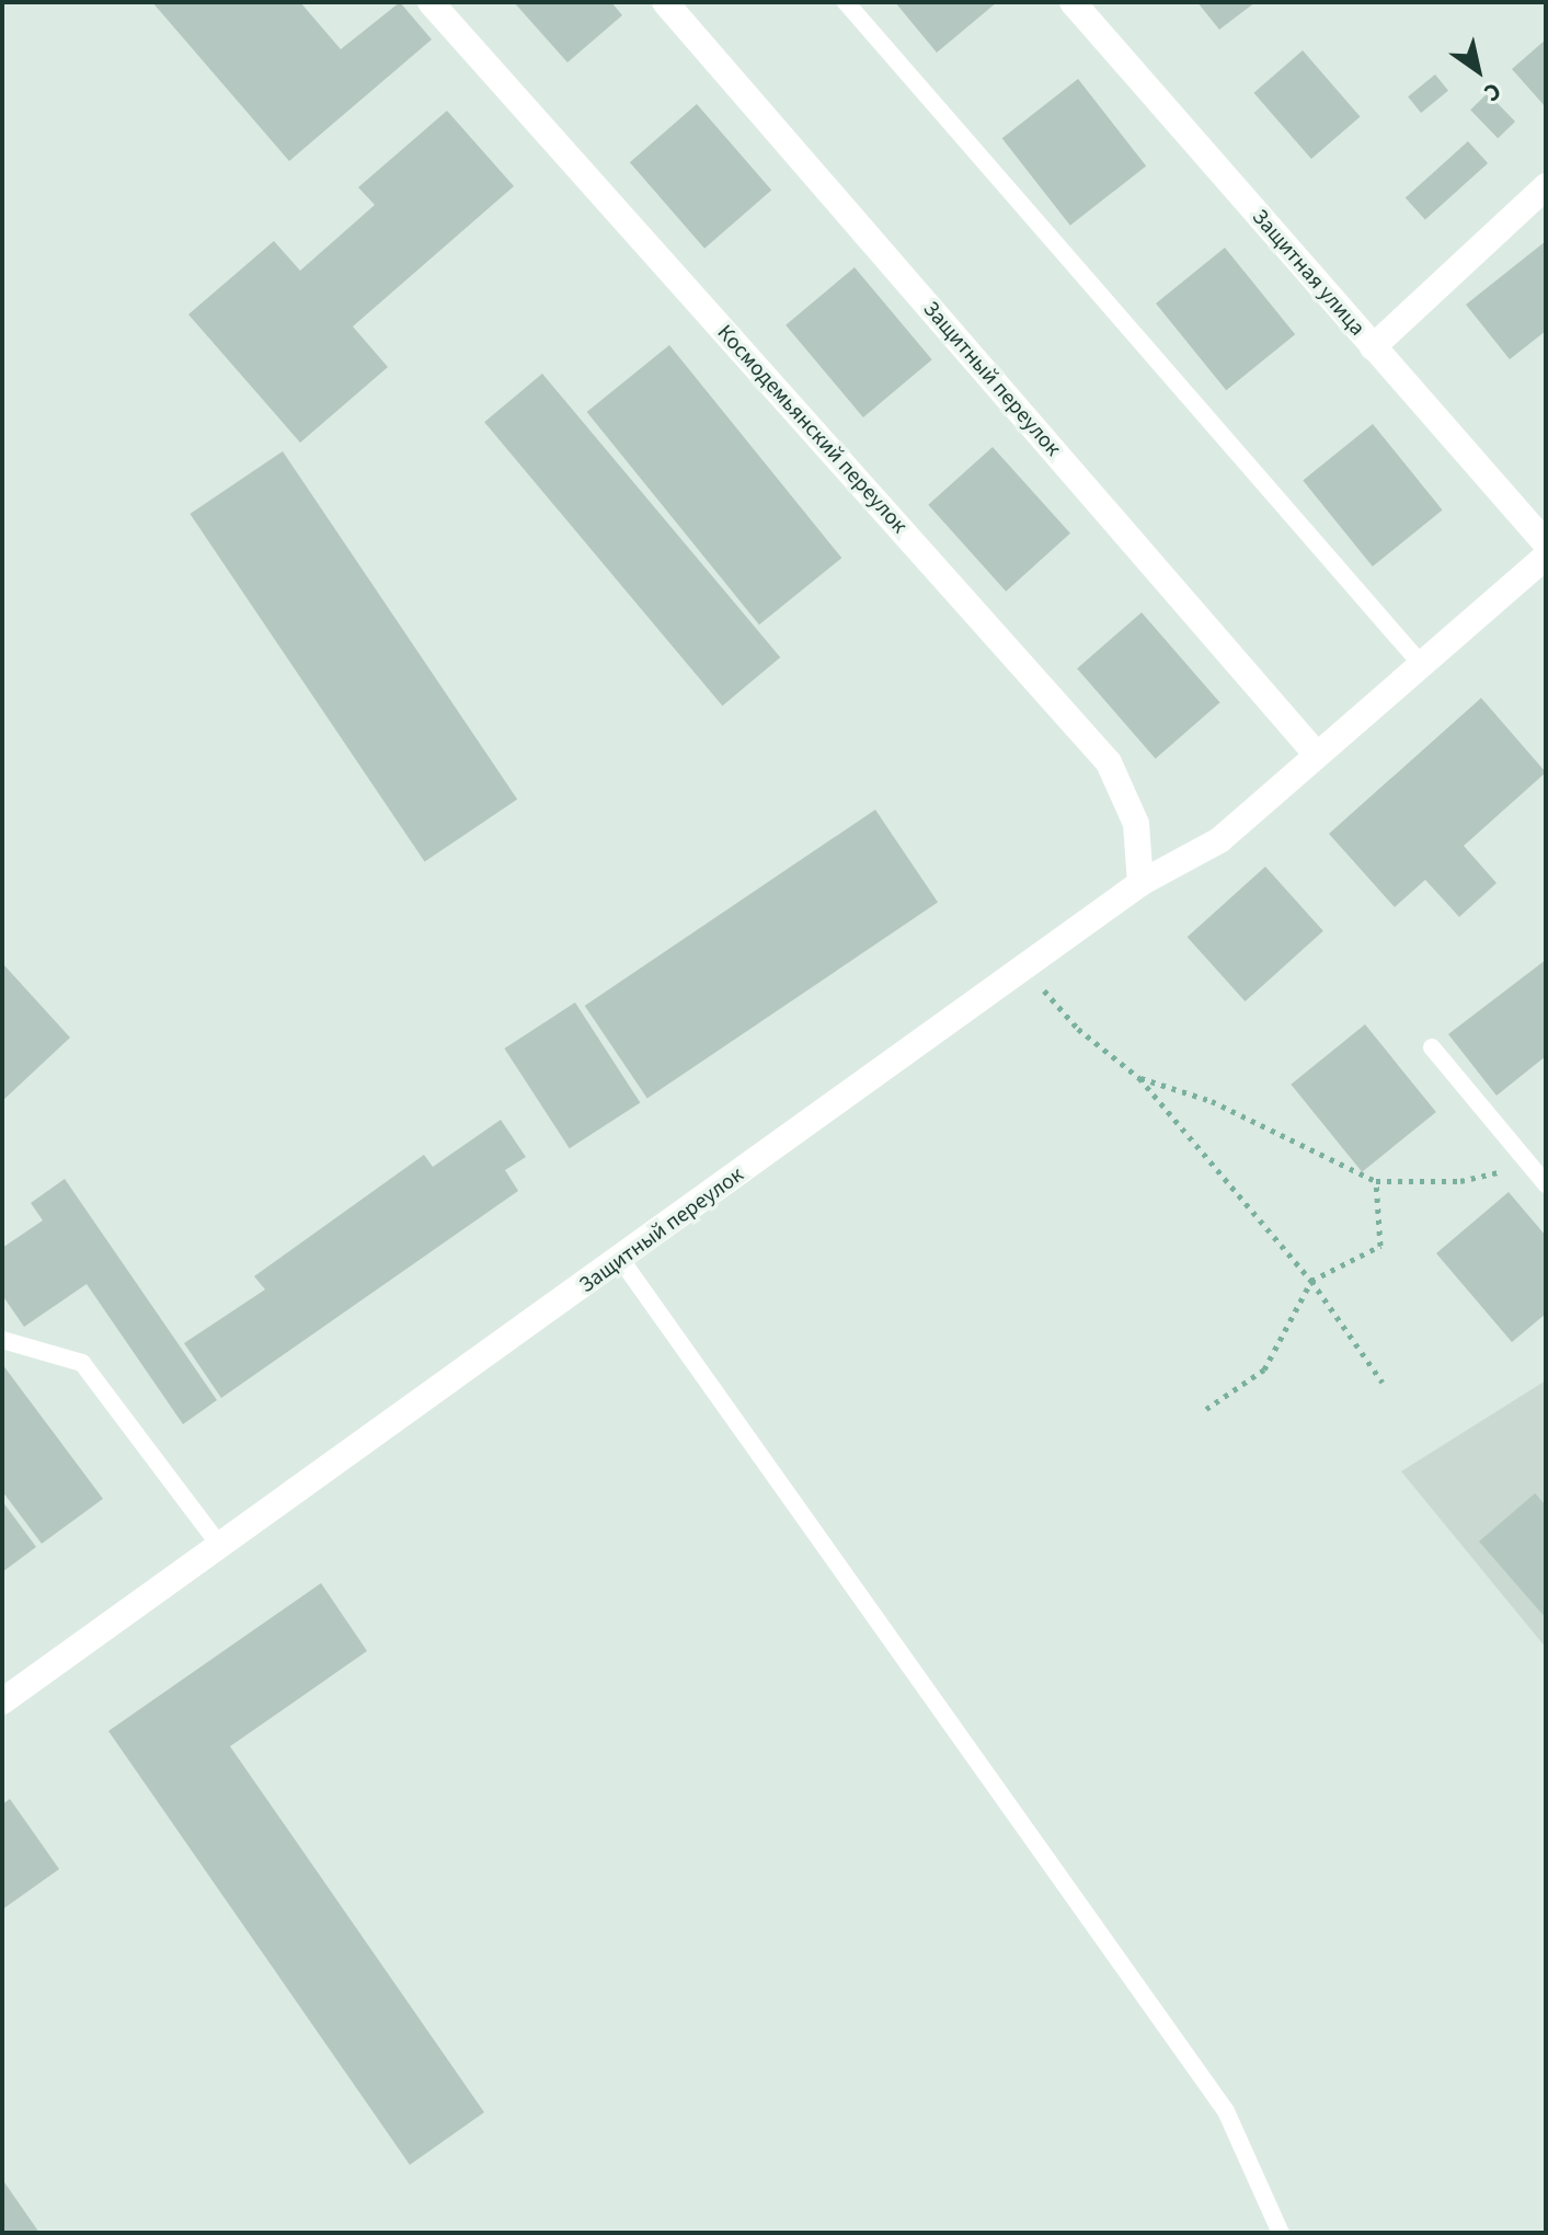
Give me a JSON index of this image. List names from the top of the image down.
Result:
{
  "streets": {
    "street": ["Защитная улица", "Защитный переулок", "Космодемьянский переулок"]
  },
  "crossings": [
    ["Защитный переулок", "Космодемьянский переулок"]
  ],
  "north": "bottom right"
}
